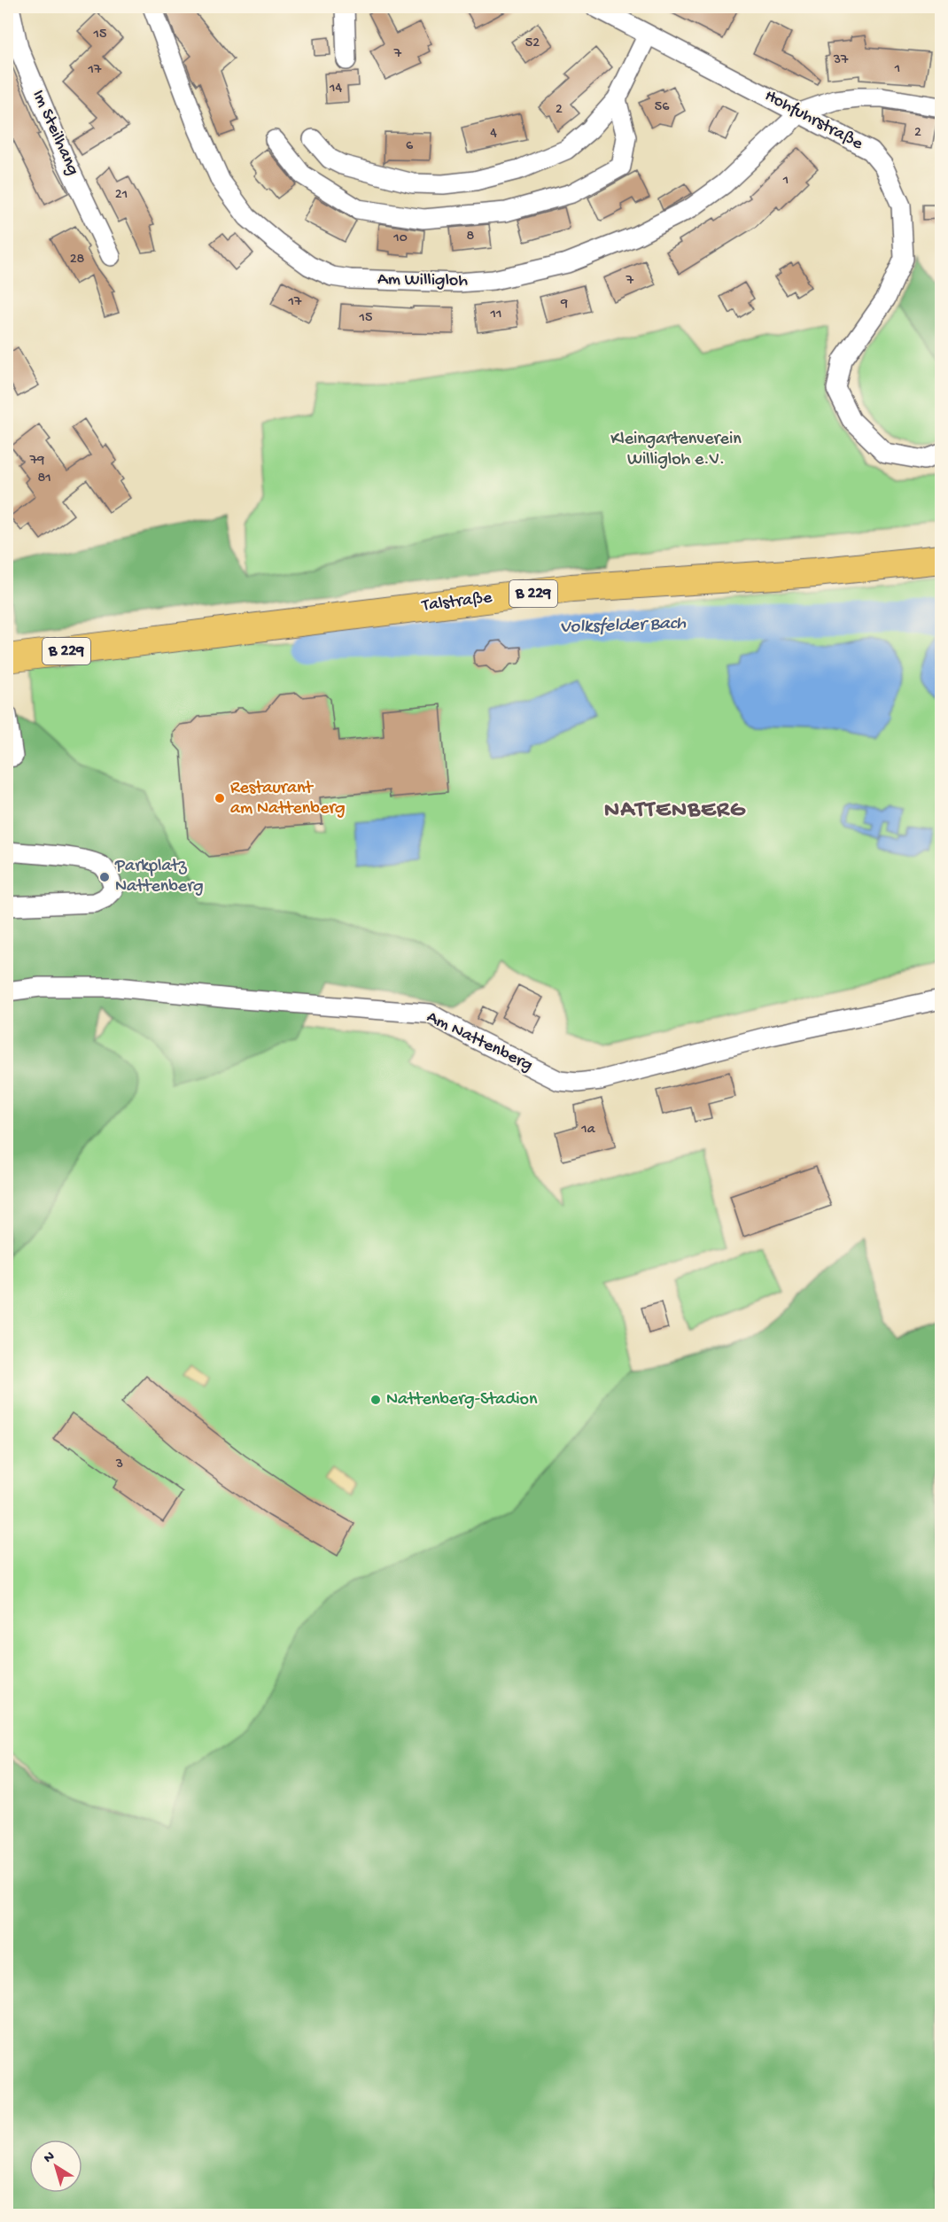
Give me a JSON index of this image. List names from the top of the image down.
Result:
{
  "streets": {
    "main road": ["B 229", "Talstraße"],
    "street": [
      "Hohfuhrstraße",
      "Im Steilhang",
      "Am Willigloh",
      "Am Nattenberg"
    ]
  },
  "crossings": [
    ["Hohfuhrstraße", "Am Willigloh"]
  ],
  "districts": ["NATTENBERG"],
  "water": ["Volksfelder Bach"],
  "parks": ["Kleingartenverein Willigloh e.V."],
  "places": ["Restaurant am Nattenberg", "Parkplatz Nattenberg", "Nattenberg-Stadion"],
  "house_numbers": [
    "15",
    "52",
    "7",
    "37",
    "1",
    "17",
    "14",
    "56",
    "2",
    "2",
    "4",
    "6",
    "1",
    "21",
    "8",
    "10",
    "28",
    "7",
    "17",
    "9",
    "11",
    "15",
    "79",
    "81",
    "1a",
    "3"
  ],
  "north": "top left"
}
